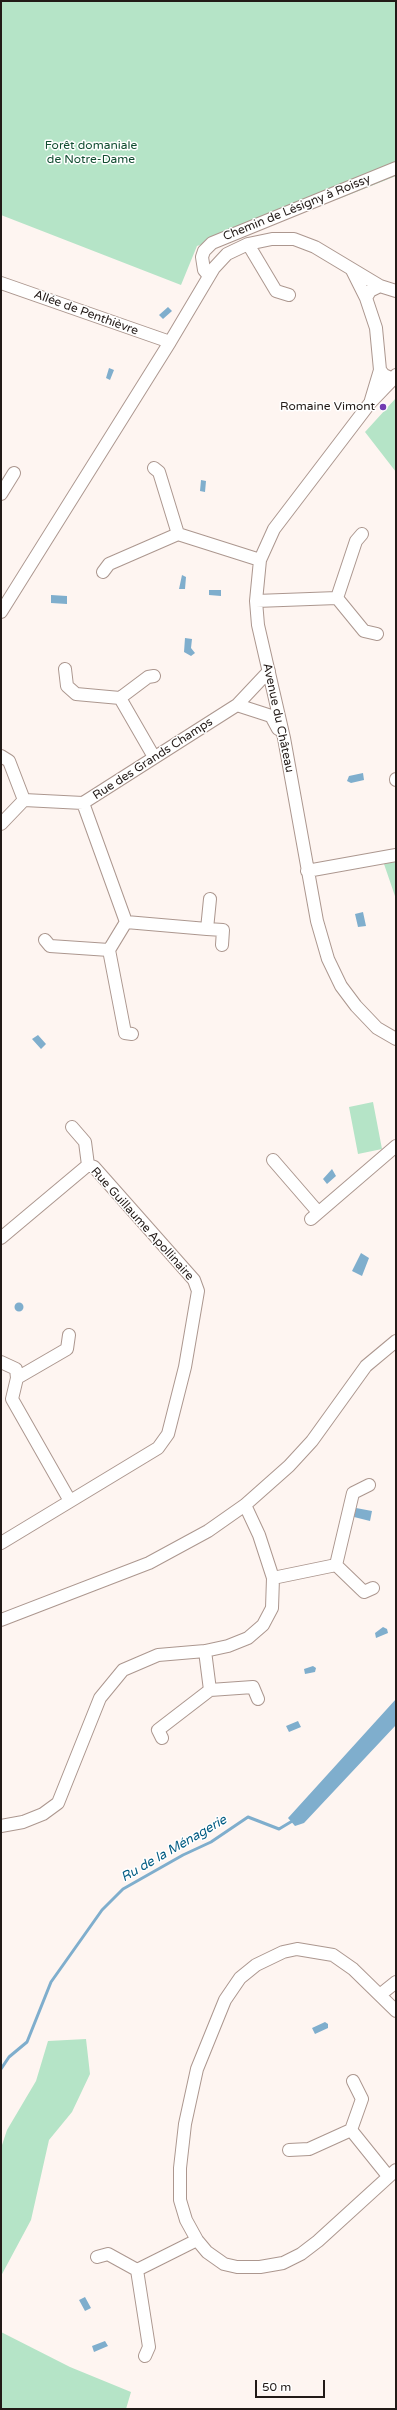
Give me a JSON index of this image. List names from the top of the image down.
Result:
{
  "streets": {
    "street": [
      "Chemin de Lésigny à Roissy",
      "Allée de Penthièvre",
      "Avenue du Château",
      "Rue des Grands Champs",
      "Rue Guillaume Apollinaire"
    ]
  },
  "crossings": [
    ["Avenue du Château", "Rue des Grands Champs"]
  ],
  "water": ["Ru de la Ménagerie"],
  "parks": ["Forêt domaniale de Notre-Dame"],
  "places": ["Romaine Vimont"],
  "scale_bar": "50 m"
}
